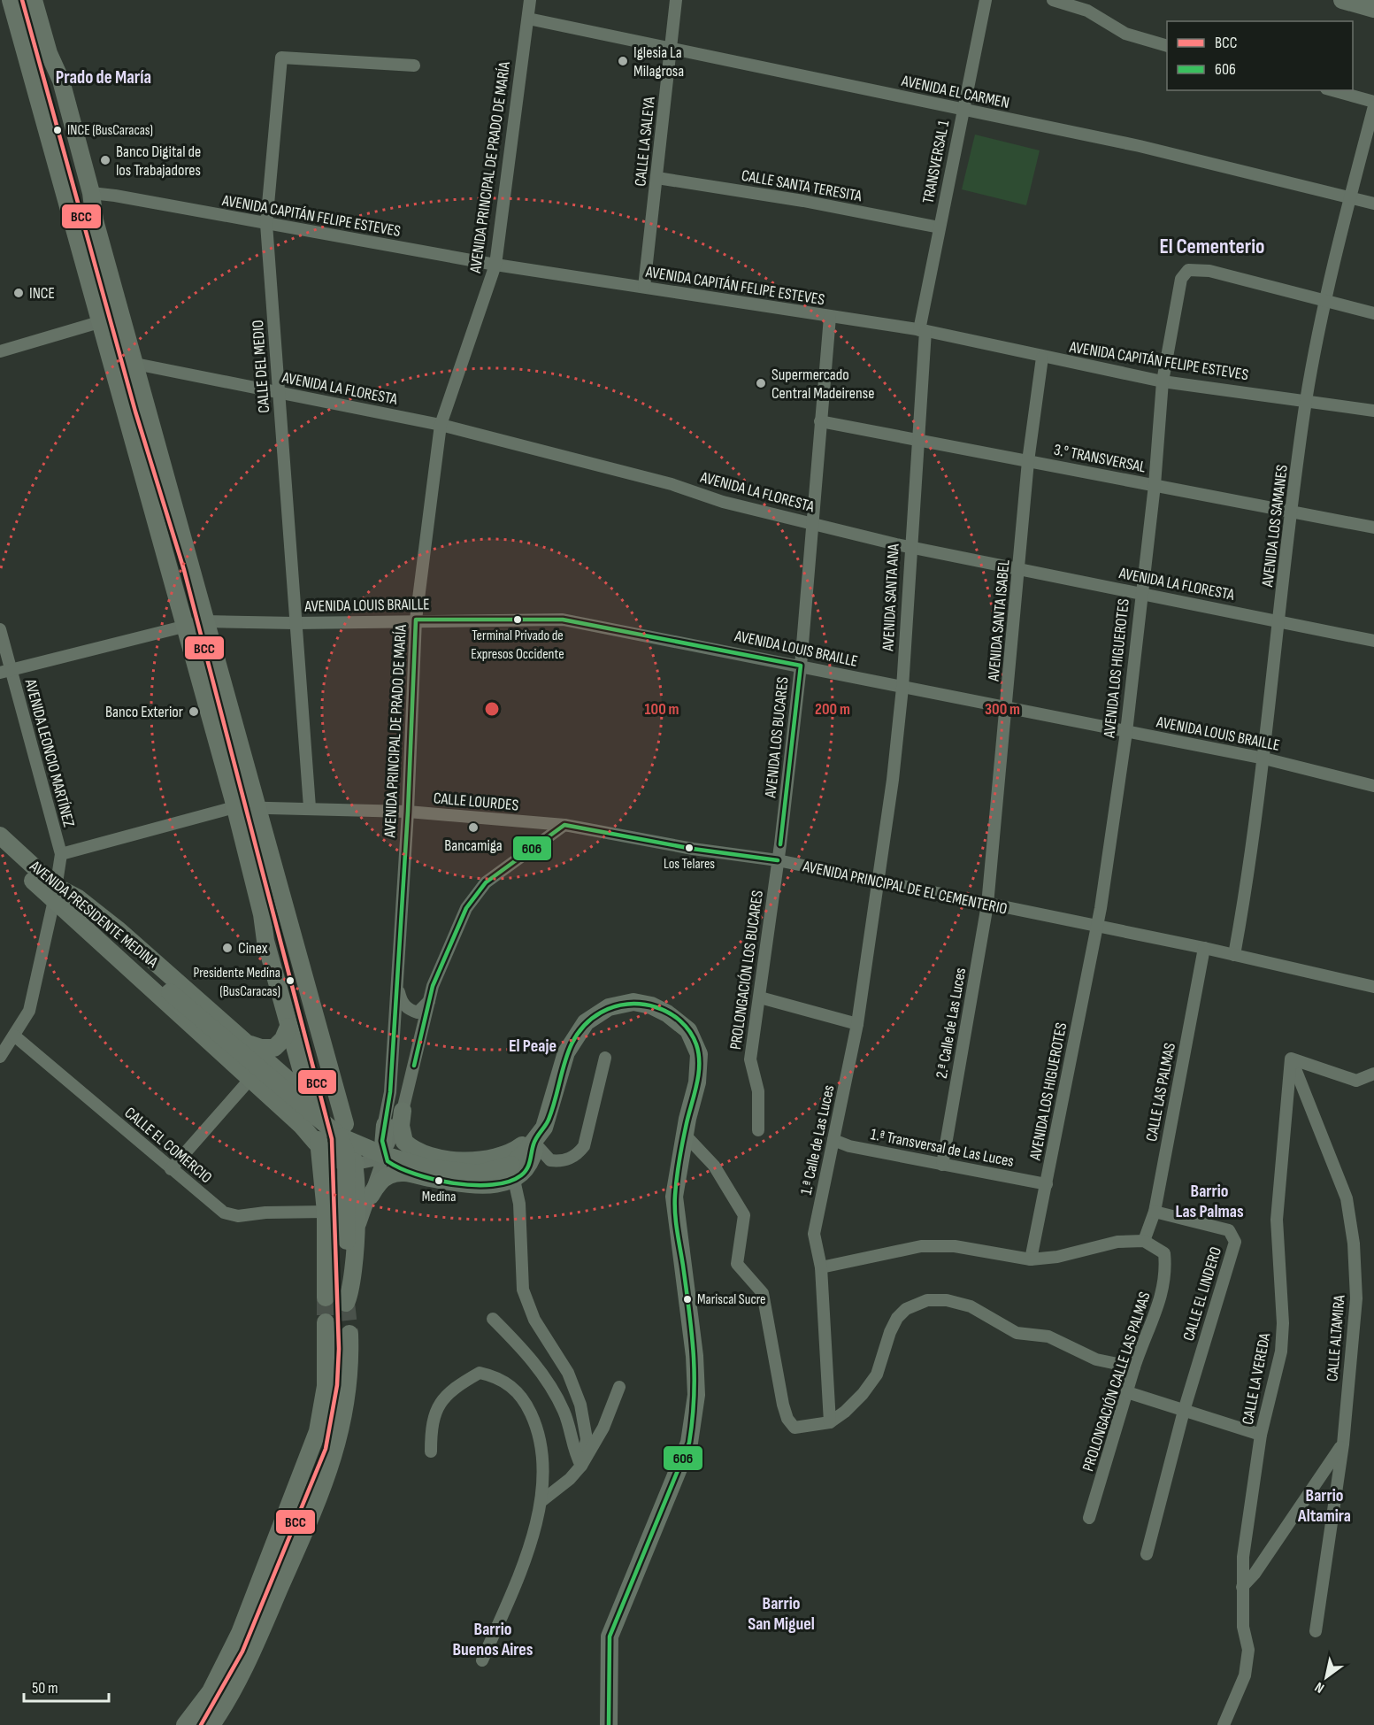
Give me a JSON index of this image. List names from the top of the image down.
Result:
{
  "streets": {
    "main road": ["AVENIDA PRESIDENTE MEDINA"],
    "street": [
      "AVENIDA EL CARMEN",
      "CALLE LA SALEYA",
      "TRANSVERSAL 1",
      "AVENIDA PRINCIPAL DE PRADO DE MARÍA",
      "CALLE SANTA TERESITA",
      "AVENIDA CAPITÁN FELIPE ESTEVES",
      "CALLE DEL MEDIO",
      "AVENIDA LA FLORESTA",
      "3.° TRANSVERSAL",
      "AVENIDA LOS SAMANES",
      "AVENIDA SANTA ANA",
      "AVENIDA LOUIS BRAILLE",
      "AVENIDA SANTA ISABEL",
      "AVENIDA LOS HIGUEROTES",
      "AVENIDA LOS BUCARES",
      "AVENIDA LEONCIO MARTÍNEZ",
      "CALLE LOURDES",
      "AVENIDA PRINCIPAL DE EL CEMENTERIO",
      "PROLONGACIÓN LOS BUCARES",
      "2.ª Calle de Las Luces",
      "CALLE LAS PALMAS",
      "1.ª Calle de Las Luces",
      "CALLE EL COMERCIO",
      "1.ª Transversal de Las Luces",
      "CALLE EL LINDERO",
      "CALLE ALTAMIRA",
      "CALLE LA VEREDA",
      "PROLONGACIÓN CALLE LAS PALMAS"
    ]
  },
  "crossings": [
    ["AVENIDA EL CARMEN", "CALLE LA SALEYA"],
    ["AVENIDA EL CARMEN", "TRANSVERSAL 1"],
    ["AVENIDA EL CARMEN", "AVENIDA PRINCIPAL DE PRADO DE MARÍA"],
    ["AVENIDA EL CARMEN", "AVENIDA LOS SAMANES"],
    ["CALLE LA SALEYA", "CALLE SANTA TERESITA"],
    ["CALLE LA SALEYA", "AVENIDA CAPITÁN FELIPE ESTEVES"],
    ["TRANSVERSAL 1", "CALLE SANTA TERESITA"],
    ["TRANSVERSAL 1", "AVENIDA CAPITÁN FELIPE ESTEVES"],
    ["TRANSVERSAL 1", "AVENIDA SANTA ANA"],
    ["AVENIDA PRINCIPAL DE PRADO DE MARÍA", "AVENIDA CAPITÁN FELIPE ESTEVES"],
    ["AVENIDA PRINCIPAL DE PRADO DE MARÍA", "AVENIDA LA FLORESTA"],
    ["AVENIDA PRINCIPAL DE PRADO DE MARÍA", "AVENIDA LOUIS BRAILLE"],
    ["AVENIDA PRINCIPAL DE PRADO DE MARÍA", "CALLE LOURDES"],
    ["AVENIDA CAPITÁN FELIPE ESTEVES", "CALLE DEL MEDIO"],
    ["AVENIDA CAPITÁN FELIPE ESTEVES", "AVENIDA LOS SAMANES"],
    ["AVENIDA CAPITÁN FELIPE ESTEVES", "AVENIDA SANTA ANA"],
    ["AVENIDA CAPITÁN FELIPE ESTEVES", "AVENIDA SANTA ISABEL"],
    ["AVENIDA CAPITÁN FELIPE ESTEVES", "AVENIDA LOS HIGUEROTES"],
    ["AVENIDA CAPITÁN FELIPE ESTEVES", "AVENIDA LOS BUCARES"],
    ["CALLE DEL MEDIO", "AVENIDA LA FLORESTA"],
    ["CALLE DEL MEDIO", "AVENIDA LOUIS BRAILLE"],
    ["CALLE DEL MEDIO", "CALLE LOURDES"],
    ["AVENIDA LA FLORESTA", "AVENIDA LOS SAMANES"],
    ["AVENIDA LA FLORESTA", "AVENIDA SANTA ANA"],
    ["AVENIDA LA FLORESTA", "AVENIDA SANTA ISABEL"],
    ["AVENIDA LA FLORESTA", "AVENIDA LOS HIGUEROTES"],
    ["AVENIDA LA FLORESTA", "AVENIDA LOS BUCARES"],
    ["3.° TRANSVERSAL", "AVENIDA LOS SAMANES"],
    ["3.° TRANSVERSAL", "AVENIDA SANTA ANA"],
    ["3.° TRANSVERSAL", "AVENIDA SANTA ISABEL"],
    ["3.° TRANSVERSAL", "AVENIDA LOS HIGUEROTES"],
    ["3.° TRANSVERSAL", "AVENIDA LOS BUCARES"],
    ["AVENIDA LOS SAMANES", "AVENIDA LOUIS BRAILLE"],
    ["AVENIDA LOS SAMANES", "AVENIDA LOS HIGUEROTES"],
    ["AVENIDA LOS SAMANES", "AVENIDA PRINCIPAL DE EL CEMENTERIO"],
    ["AVENIDA SANTA ANA", "AVENIDA LOUIS BRAILLE"],
    ["AVENIDA SANTA ANA", "1.ª Calle de Las Luces"],
    ["AVENIDA LOUIS BRAILLE", "AVENIDA SANTA ISABEL"],
    ["AVENIDA LOUIS BRAILLE", "AVENIDA LOS HIGUEROTES"],
    ["AVENIDA LOUIS BRAILLE", "AVENIDA LOS BUCARES"],
    ["AVENIDA SANTA ISABEL", "2.ª Calle de Las Luces"],
    ["AVENIDA LOS HIGUEROTES", "AVENIDA PRINCIPAL DE EL CEMENTERIO"],
    ["AVENIDA LOS HIGUEROTES", "1.ª Transversal de Las Luces"],
    ["AVENIDA LOS BUCARES", "PROLONGACIÓN LOS BUCARES"],
    ["AVENIDA LEONCIO MARTÍNEZ", "AVENIDA PRESIDENTE MEDINA"],
    ["AVENIDA LEONCIO MARTÍNEZ", "CALLE EL COMERCIO"],
    ["CALLE LOURDES", "AVENIDA PRINCIPAL DE EL CEMENTERIO"],
    ["AVENIDA PRINCIPAL DE EL CEMENTERIO", "PROLONGACIÓN LOS BUCARES"],
    ["AVENIDA PRINCIPAL DE EL CEMENTERIO", "2.ª Calle de Las Luces"],
    ["AVENIDA PRINCIPAL DE EL CEMENTERIO", "CALLE LAS PALMAS"],
    ["AVENIDA PRINCIPAL DE EL CEMENTERIO", "1.ª Calle de Las Luces"],
    ["2.ª Calle de Las Luces", "1.ª Transversal de Las Luces"],
    ["CALLE LAS PALMAS", "CALLE EL LINDERO"],
    ["CALLE LAS PALMAS", "PROLONGACIÓN CALLE LAS PALMAS"],
    ["1.ª Calle de Las Luces", "1.ª Transversal de Las Luces"],
    ["CALLE ALTAMIRA", "CALLE LA VEREDA"]
  ],
  "districts": [
    "Prado de María",
    "El Cementerio",
    "El Peaje",
    "Barrio Las Palmas",
    "Barrio Altamira",
    "Barrio San Miguel",
    "Barrio Buenos Aires"
  ],
  "places": [
    "Iglesia La Milagrosa",
    "INCE (BusCaracas)",
    "Banco Digital de los Trabajadores",
    "INCE",
    "Supermercado Central Madeirense",
    "Terminal Privado de Expresos Occidente",
    "Banco Exterior",
    "Bancamiga",
    "Los Telares",
    "Cinex",
    "Presidente Medina (BusCaracas)",
    "Medina",
    "Mariscal Sucre"
  ],
  "lines": ["transit line BCC", "transit line 606"],
  "legend": ["BCC", "606"],
  "scale_bar": "50 m",
  "north": "bottom left",
  "rings": ["100 m", "200 m", "300 m"]
}
